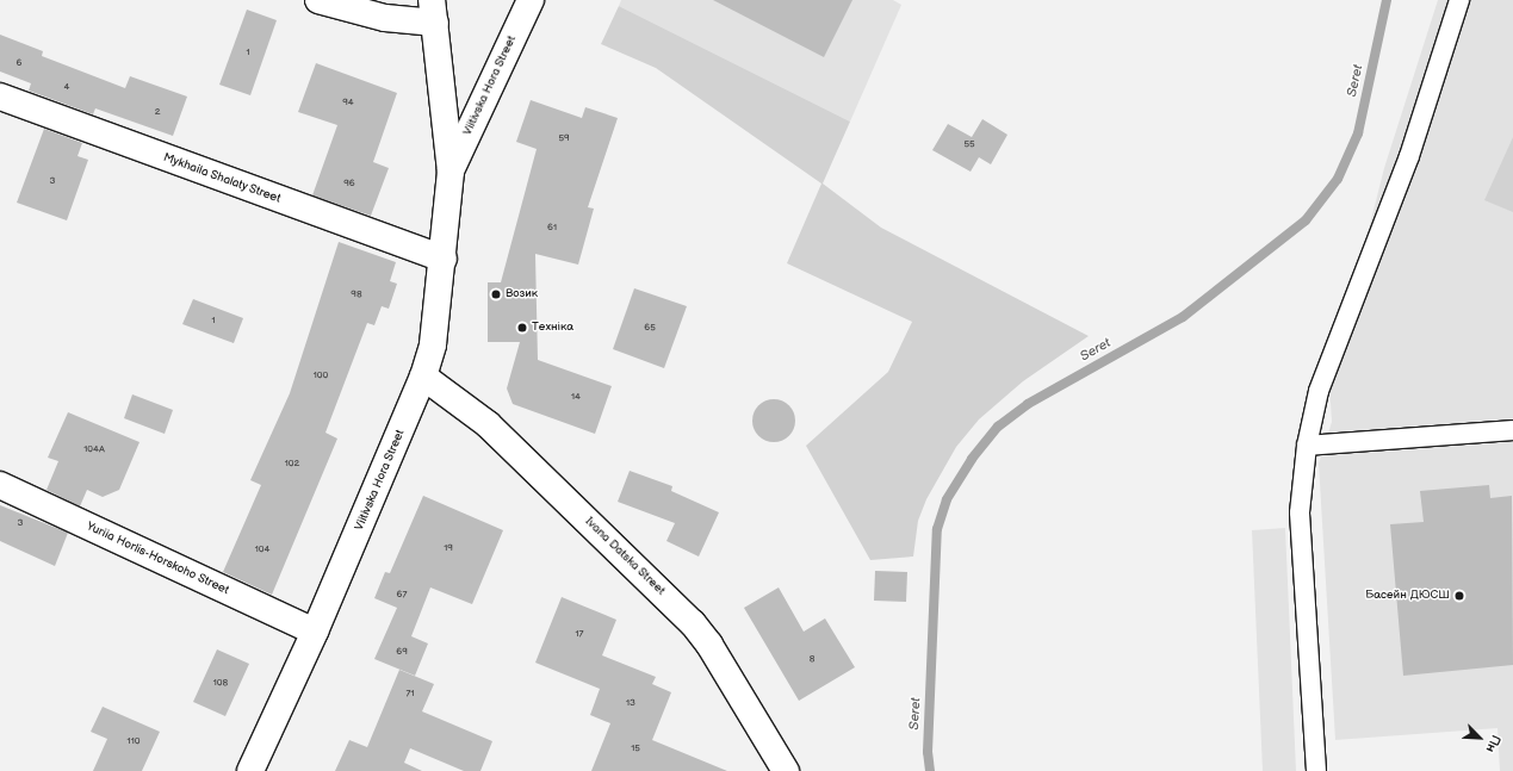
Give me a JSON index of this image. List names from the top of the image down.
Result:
{
  "streets": {
    "street": [
      "Viitivska Hora Street",
      "Mykhaila Shalaty Street",
      "Ivana Datska Street",
      "Yuriia Horlis-Horskoho Street"
    ]
  },
  "crossings": [
    ["Viitivska Hora Street", "Mykhaila Shalaty Street"],
    ["Viitivska Hora Street", "Ivana Datska Street"],
    ["Viitivska Hora Street", "Yuriia Horlis-Horskoho Street"]
  ],
  "water": ["Seret"],
  "places": ["Возик", "Техніка", "Басейн ДЮСШ"],
  "house_numbers": [
    "1",
    "6",
    "4",
    "94",
    "2",
    "59",
    "55",
    "3",
    "96",
    "61",
    "98",
    "1",
    "65",
    "100",
    "14",
    "104А",
    "102",
    "3",
    "19",
    "104",
    "67",
    "17",
    "69",
    "8",
    "108",
    "71",
    "13",
    "110",
    "15"
  ],
  "north": "bottom right"
}
